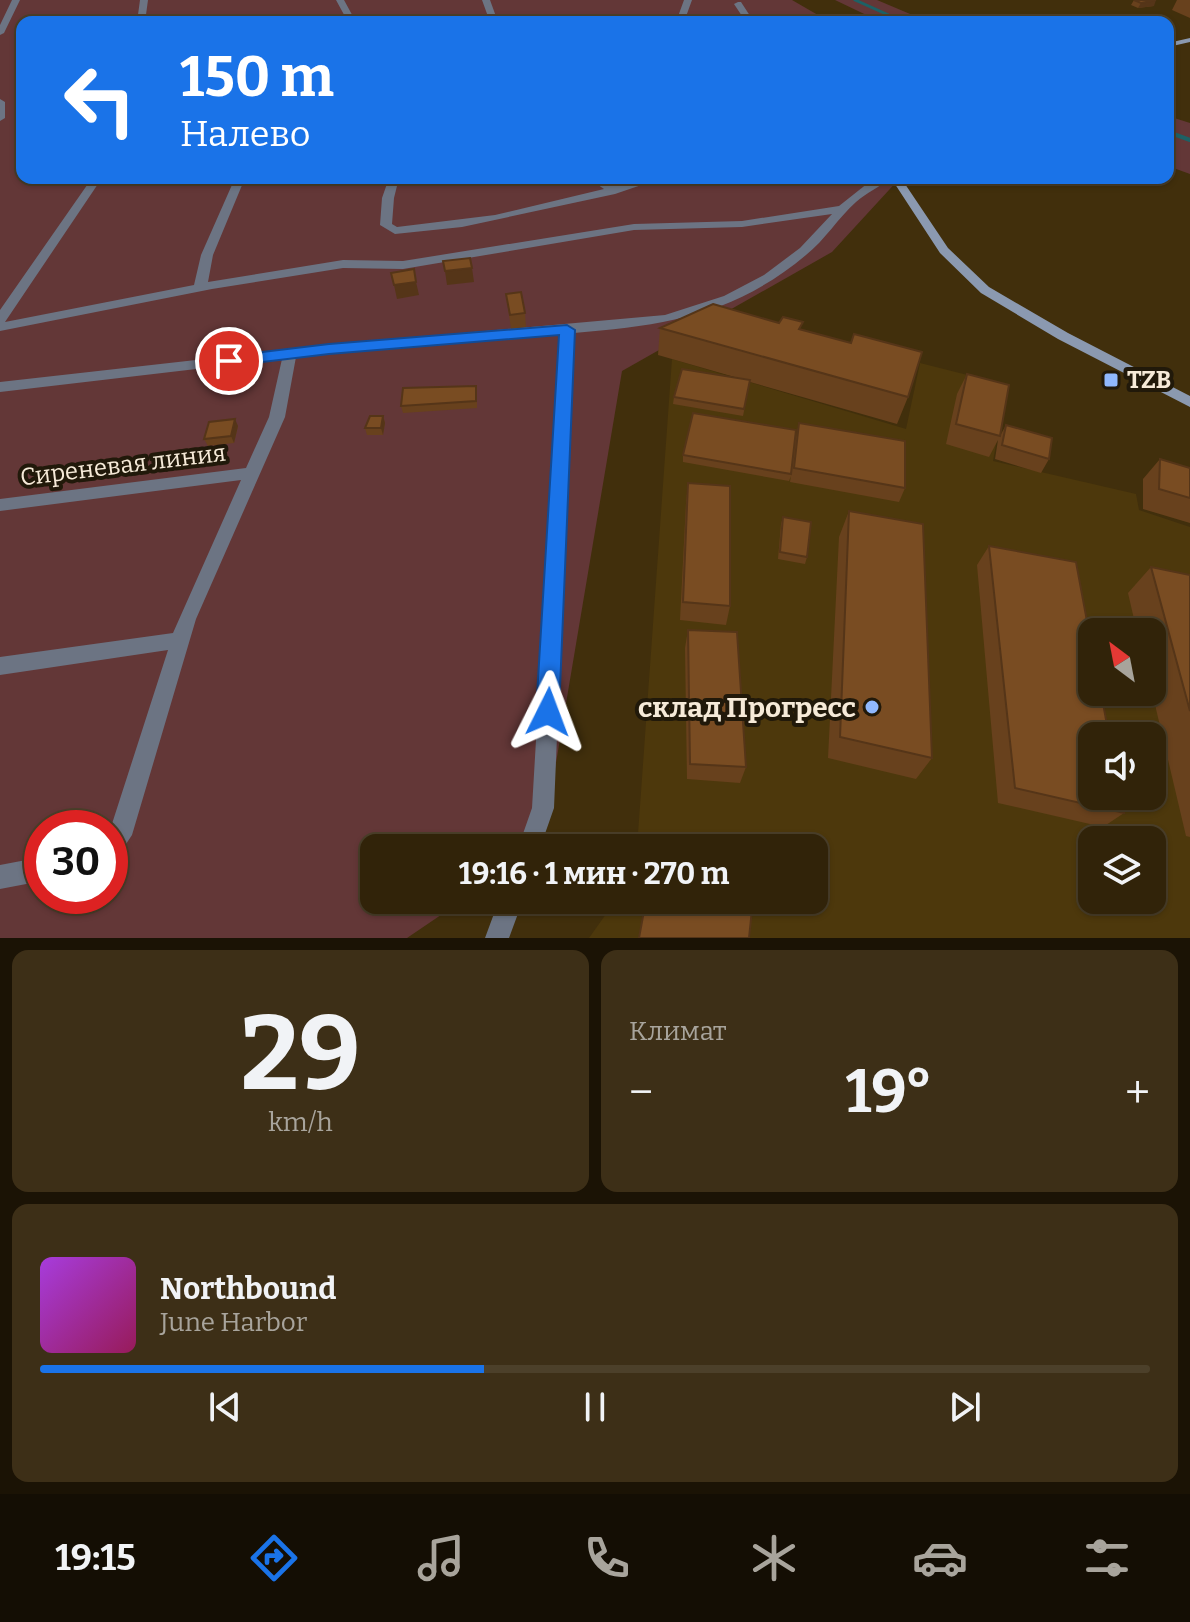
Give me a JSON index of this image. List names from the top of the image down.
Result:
{
  "streets": {
    "street": ["Сиреневая линия"]
  },
  "places": {
    "transit": ["TZB"],
    "other": ["склад Прогресс"]
  },
  "north": "top left",
  "page": {
    "turn": ["150 m", "Налево"],
    "limit": "30",
    "trip": "19:16 · 1 мин · 270 m",
    "tile": [
      ["29", "km/h"],
      "Климат"
    ],
    "heat": ["−", "19°", "+"],
    "song": ["Northbound", "June Harbor"],
    "tabs": "19:15"
  }
}
